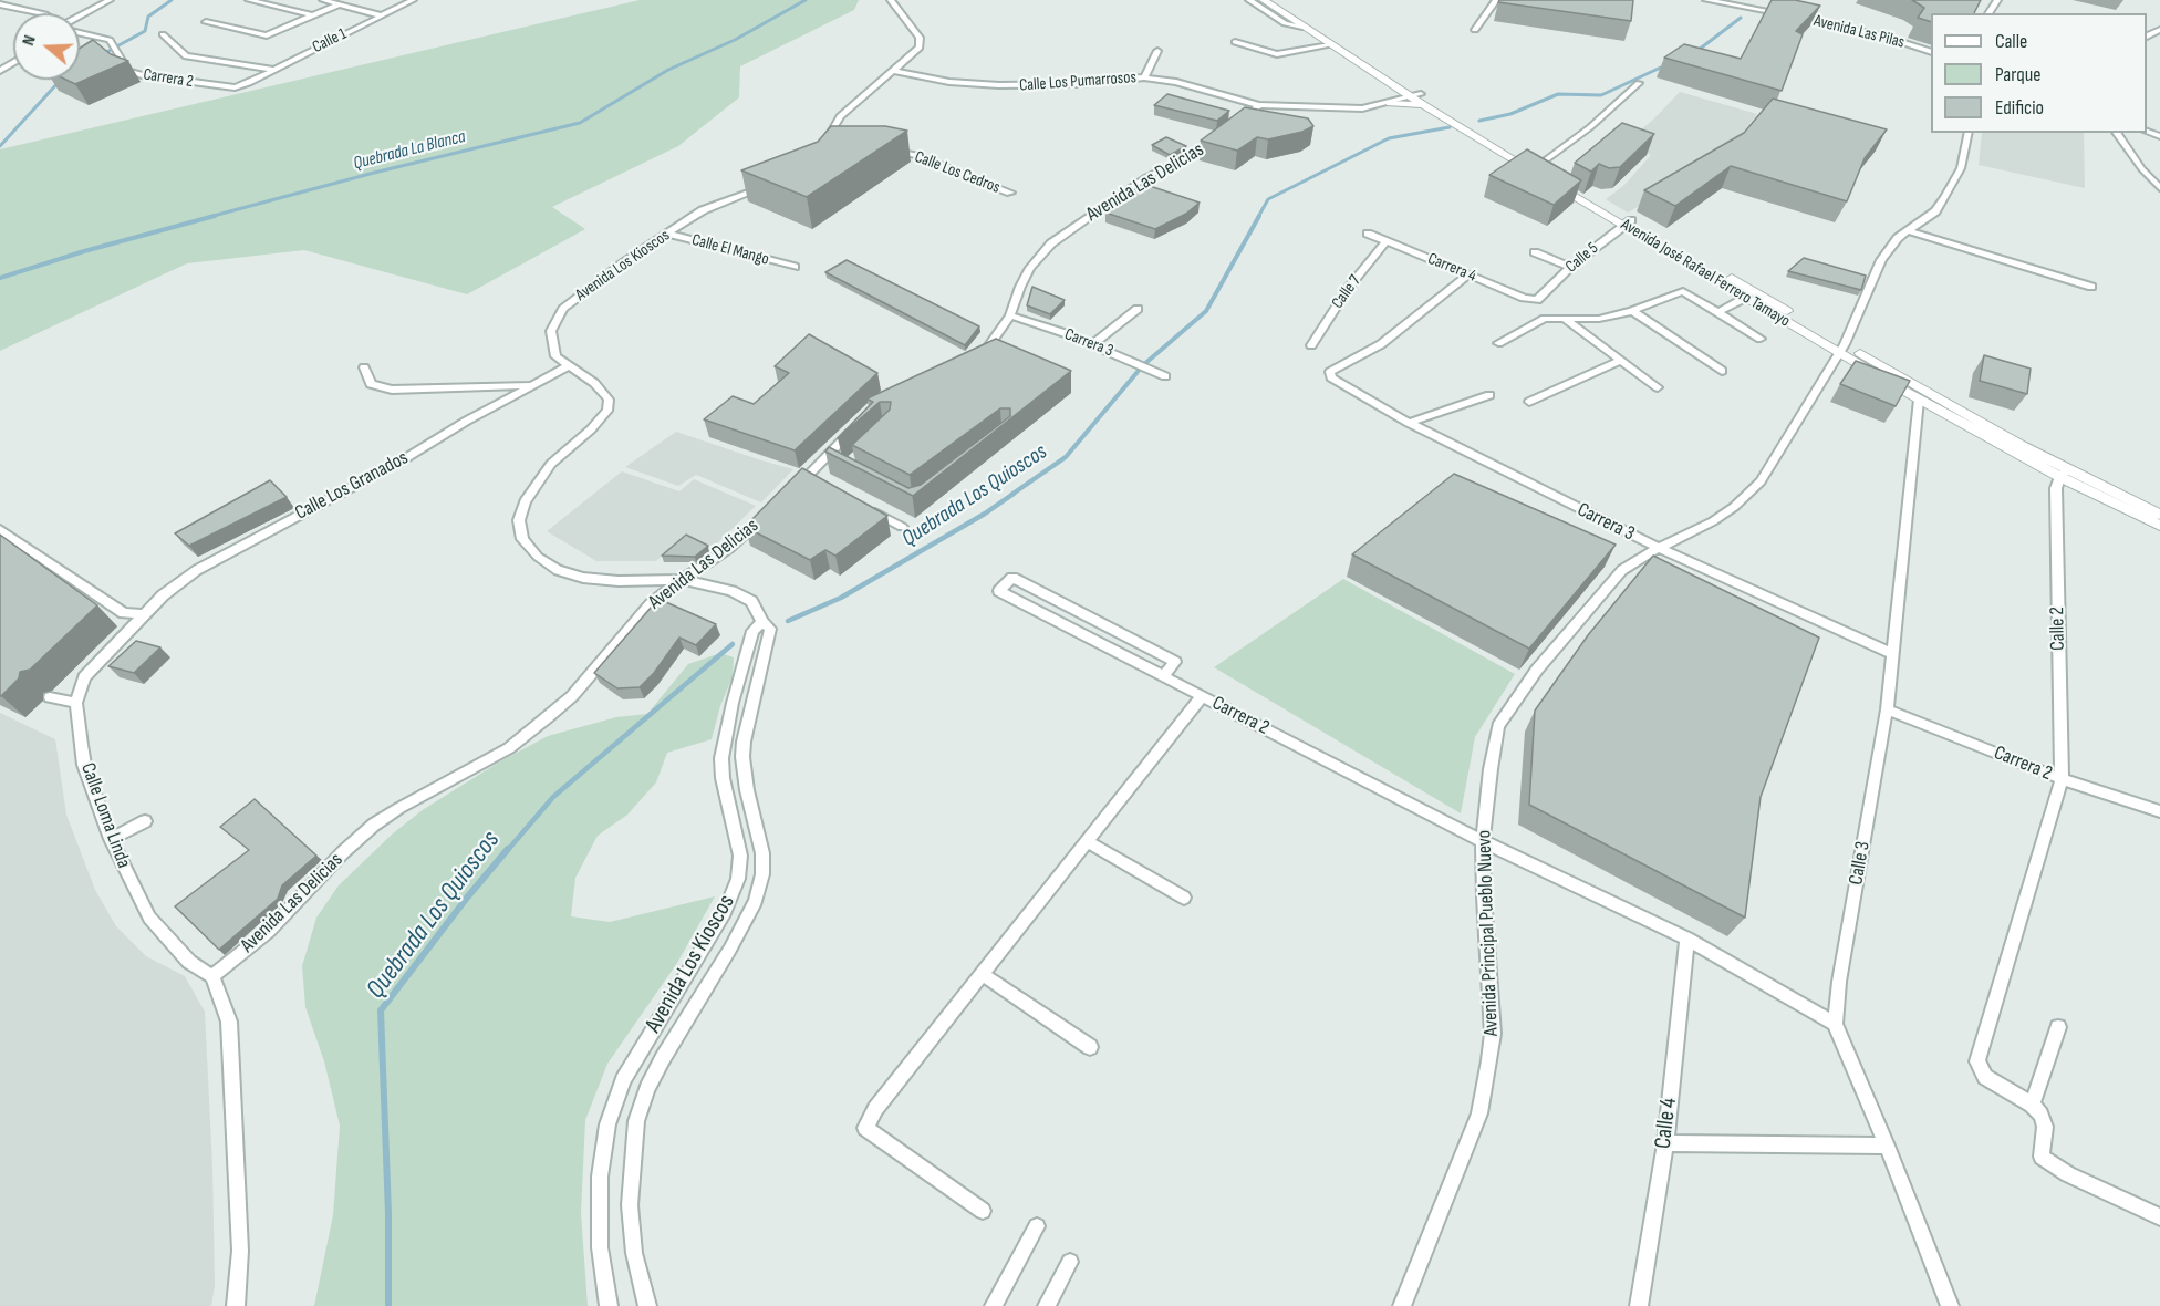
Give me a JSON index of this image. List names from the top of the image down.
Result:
{
  "streets": {
    "street": [
      "Avenida Las Pilas",
      "Calle 1",
      "Carrera 2",
      "Calle Los Pumarrosos",
      "Calle Los Cedros",
      "Avenida Las Delicias",
      "Calle El Mango",
      "Calle 5",
      "Avenida Los Kioscos",
      "Carrera 4",
      "Avenida José Rafael Ferrero Tamayo",
      "Calle 7",
      "Carrera 3",
      "Calle Los Granados",
      "Calle 2",
      "Calle Loma Linda",
      "Calle 3",
      "Avenida Principal Pueblo Nuevo",
      "Calle 4"
    ]
  },
  "crossings": [
    ["Calle 1", "Carrera 2"],
    ["Carrera 2", "Calle 2"],
    ["Carrera 2", "Calle 3"],
    ["Carrera 2", "Avenida Principal Pueblo Nuevo"],
    ["Carrera 2", "Calle 4"],
    ["Avenida Las Delicias", "Avenida Los Kioscos"],
    ["Avenida Las Delicias", "Carrera 3"],
    ["Avenida Las Delicias", "Calle Loma Linda"],
    ["Calle El Mango", "Avenida Los Kioscos"],
    ["Calle 5", "Carrera 4"],
    ["Calle 5", "Avenida José Rafael Ferrero Tamayo"],
    ["Avenida Los Kioscos", "Calle Los Granados"],
    ["Carrera 4", "Calle 7"],
    ["Carrera 4", "Carrera 3"],
    ["Avenida José Rafael Ferrero Tamayo", "Calle 2"],
    ["Avenida José Rafael Ferrero Tamayo", "Calle 3"],
    ["Avenida José Rafael Ferrero Tamayo", "Avenida Principal Pueblo Nuevo"],
    ["Carrera 3", "Calle 3"],
    ["Carrera 3", "Avenida Principal Pueblo Nuevo"],
    ["Calle Los Granados", "Calle Loma Linda"]
  ],
  "water": ["Quebrada La Blanca", "Quebrada Los Quioscos"],
  "legend": ["Calle", "Parque", "Edificio"],
  "north": "left"
}
